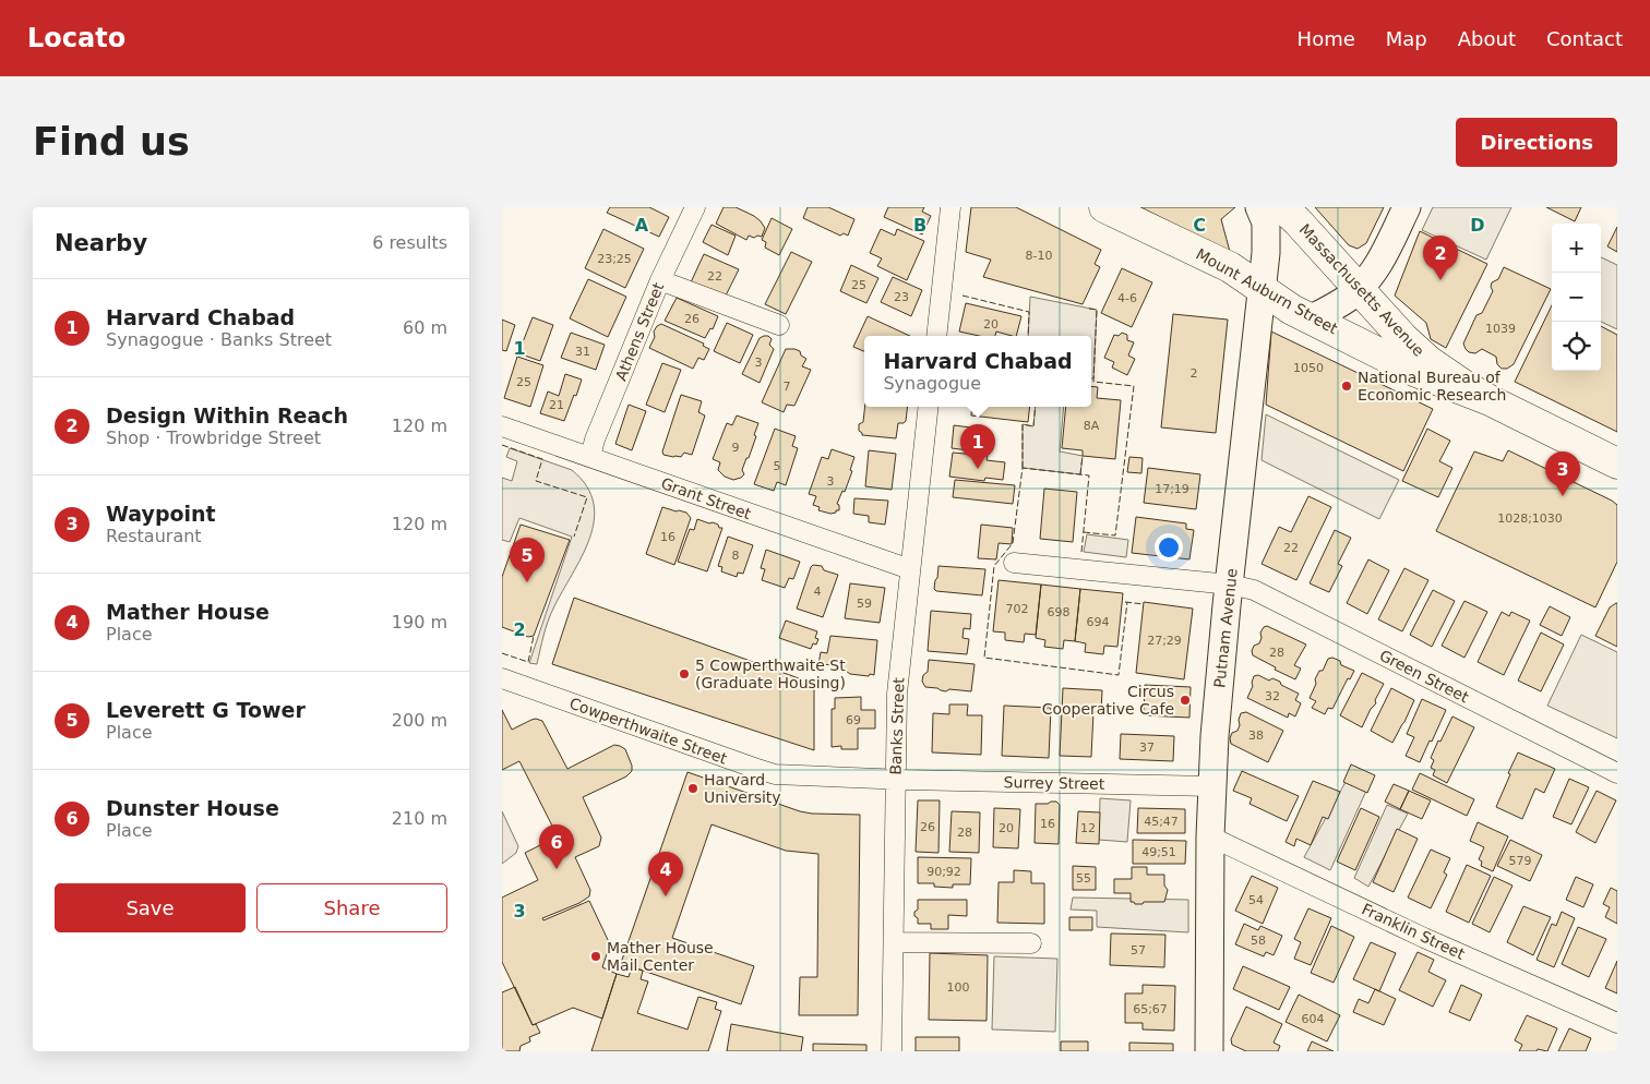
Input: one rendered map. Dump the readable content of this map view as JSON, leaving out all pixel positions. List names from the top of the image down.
{
  "streets": {
    "main road": ["Massachusetts Avenue", "Mount Auburn Street", "Putnam Avenue"],
    "street": [
      "Athens Street",
      "Grant Street",
      "Green Street",
      "Banks Street",
      "Cowperthwaite Street",
      "Surrey Street",
      "Franklin Street"
    ]
  },
  "crossings": [
    ["Massachusetts Avenue", "Mount Auburn Street"],
    ["Mount Auburn Street", "Putnam Avenue"],
    ["Athens Street", "Grant Street"],
    ["Grant Street", "Banks Street"],
    ["Putnam Avenue", "Green Street"],
    ["Putnam Avenue", "Surrey Street"],
    ["Putnam Avenue", "Franklin Street"],
    ["Banks Street", "Cowperthwaite Street"],
    ["Banks Street", "Surrey Street"],
    ["Cowperthwaite Street", "Surrey Street"]
  ],
  "places": [
    "National Bureau of Economic Research",
    "5 Cowperthwaite St (Graduate Housing)",
    "Circus Cooperative Cafe",
    "Harvard University",
    "Mather House Mail Center"
  ],
  "house_numbers": [
    "8-10",
    "23;25",
    "22",
    "25",
    "23",
    "4-6",
    "26",
    "20",
    "1039",
    "31",
    "3",
    "1050",
    "2",
    "25",
    "7",
    "21",
    "8A",
    "9",
    "5",
    "3",
    "17;19",
    "1028;1030",
    "16",
    "22",
    "8",
    "4",
    "59",
    "702",
    "698",
    "694",
    "27;29",
    "28",
    "32",
    "69",
    "38",
    "37",
    "45;47",
    "16",
    "26",
    "20",
    "12",
    "28",
    "49;51",
    "579",
    "90;92",
    "55",
    "54",
    "58",
    "57",
    "100",
    "65;67",
    "604"
  ],
  "page": {
    "header": "Locato",
    "nav": [
      "Home",
      "Map",
      "About",
      "Contact"
    ],
    "buttons": [
      "Directions",
      ["Save", "Share"]
    ],
    "title": "Find us",
    "heading": ["Nearby", "6 results"],
    "map_buttons": ["+", "−"],
    "pins": [
      "2",
      "1",
      "3",
      "5",
      "6",
      "4"
    ],
    "list": [
      {
        "mark": "1",
        "name": "Harvard Chabad",
        "note": "Synagogue · Banks Street",
        "value": "60 m"
      },
      {
        "mark": "2",
        "name": "Design Within Reach",
        "note": "Shop · Trowbridge Street",
        "value": "120 m"
      },
      {
        "mark": "3",
        "name": "Waypoint",
        "note": "Restaurant",
        "value": "120 m"
      },
      {
        "mark": "4",
        "name": "Mather House",
        "note": "Place",
        "value": "190 m"
      },
      {
        "mark": "5",
        "name": "Leverett G Tower",
        "note": "Place",
        "value": "200 m"
      },
      {
        "mark": "6",
        "name": "Dunster House",
        "note": "Place",
        "value": "210 m"
      }
    ],
    "popup": ["Harvard Chabad", "Synagogue"]
  },
  "grid": {
    "columns": [
      "A",
      "B",
      "C",
      "D"
    ],
    "rows": ["1", "2", "3"]
  }
}
